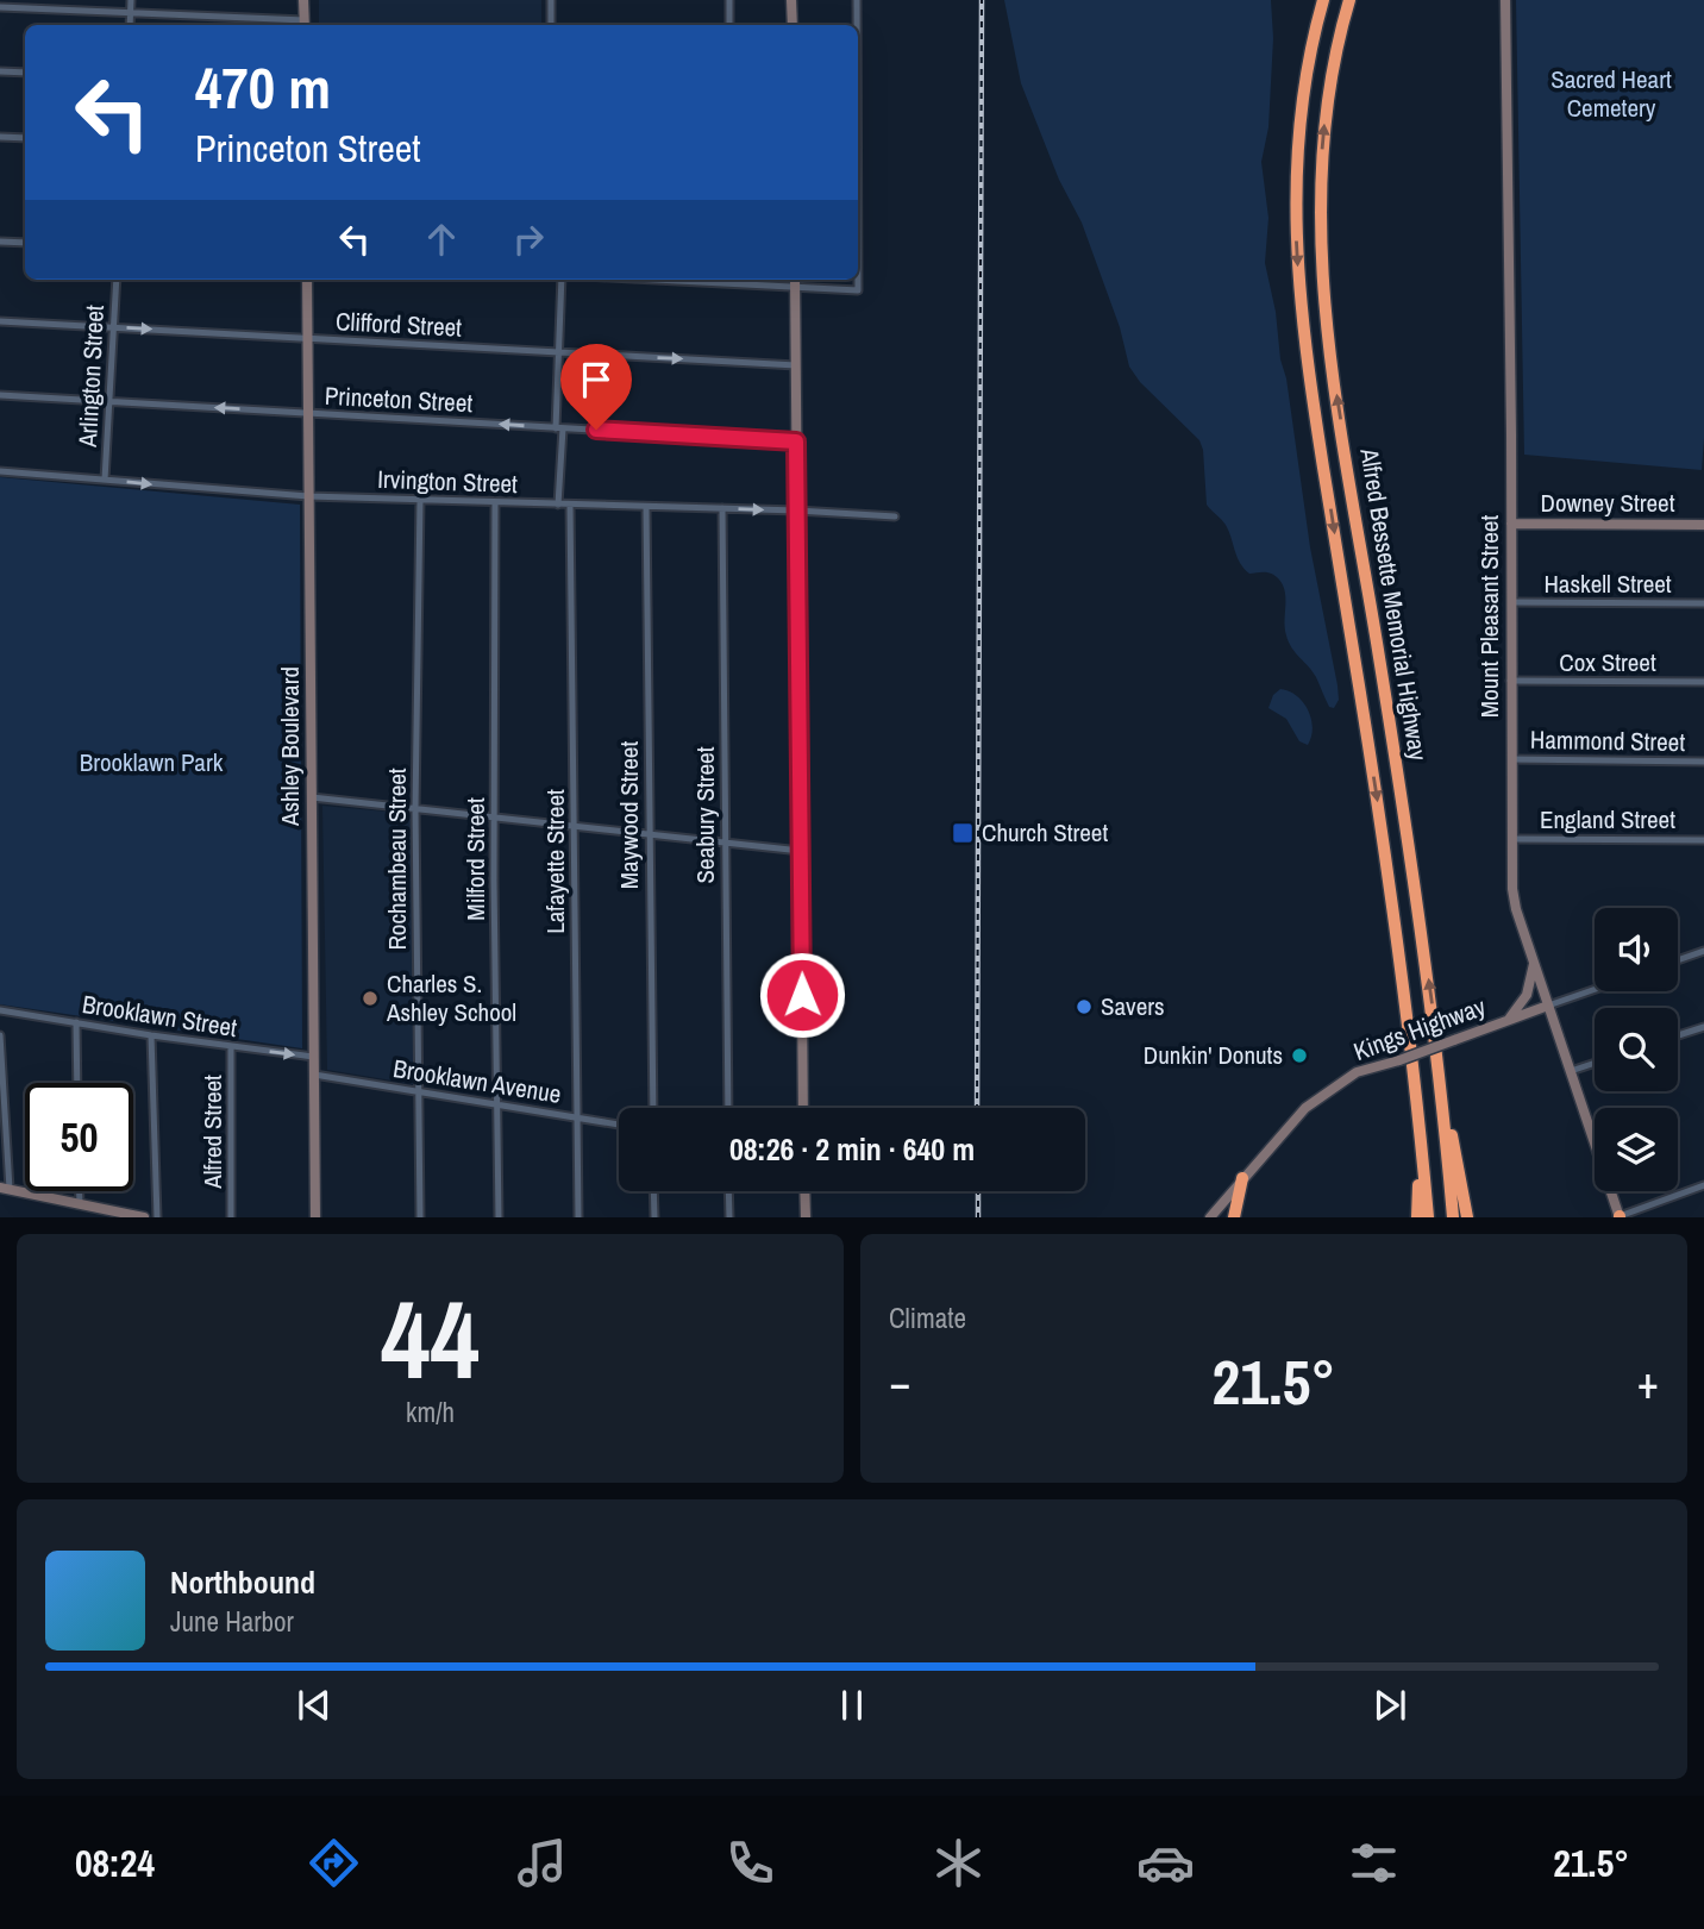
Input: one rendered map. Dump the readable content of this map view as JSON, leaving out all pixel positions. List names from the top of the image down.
{
  "streets": {
    "highway": ["Alfred Bessette Memorial Highway"],
    "main road": [
      "Downey Street",
      "Mount Pleasant Street",
      "Ashley Boulevard",
      "Kings Highway"
    ],
    "street": [
      "Clifford Street",
      "Arlington Street",
      "Princeton Street",
      "Irvington Street",
      "Haskell Street",
      "Cox Street",
      "Hammond Street",
      "Maywood Street",
      "Seabury Street",
      "England Street",
      "Rochambeau Street",
      "Milford Street",
      "Lafayette Street",
      "Brooklawn Street",
      "Brooklawn Avenue",
      "Alfred Street"
    ]
  },
  "crossings": [
    ["Clifford Street", "Arlington Street"],
    ["Clifford Street", "Ashley Boulevard"],
    ["Arlington Street", "Princeton Street"],
    ["Arlington Street", "Irvington Street"],
    ["Princeton Street", "Ashley Boulevard"],
    ["Irvington Street", "Ashley Boulevard"],
    ["Irvington Street", "Maywood Street"],
    ["Irvington Street", "Seabury Street"],
    ["Irvington Street", "Rochambeau Street"],
    ["Irvington Street", "Milford Street"],
    ["Irvington Street", "Lafayette Street"],
    ["Downey Street", "Mount Pleasant Street"],
    ["Haskell Street", "Mount Pleasant Street"],
    ["Mount Pleasant Street", "Cox Street"],
    ["Mount Pleasant Street", "Hammond Street"],
    ["Mount Pleasant Street", "England Street"],
    ["Mount Pleasant Street", "Kings Highway"],
    ["Ashley Boulevard", "Brooklawn Street"],
    ["Ashley Boulevard", "Brooklawn Avenue"],
    ["Rochambeau Street", "Brooklawn Avenue"],
    ["Milford Street", "Brooklawn Avenue"],
    ["Lafayette Street", "Brooklawn Avenue"],
    ["Brooklawn Street", "Alfred Street"]
  ],
  "one_way": ["Clifford Street", "Princeton Street"],
  "parks": ["Sacred Heart Cemetery", "Brooklawn Park"],
  "places": {
    "transit": ["Church Street"],
    "other": ["Charles S. Ashley School", "Savers", "Dunkin' Donuts"]
  },
  "page": {
    "turn": ["470 m", "Princeton Street"],
    "limit": "50",
    "trip": "08:26 · 2 min · 640 m",
    "tile": [
      ["44", "km/h"],
      "Climate"
    ],
    "heat": ["−", "21.5°", "+"],
    "song": ["Northbound", "June Harbor"],
    "tabs": ["08:24", "21.5°"]
  }
}
